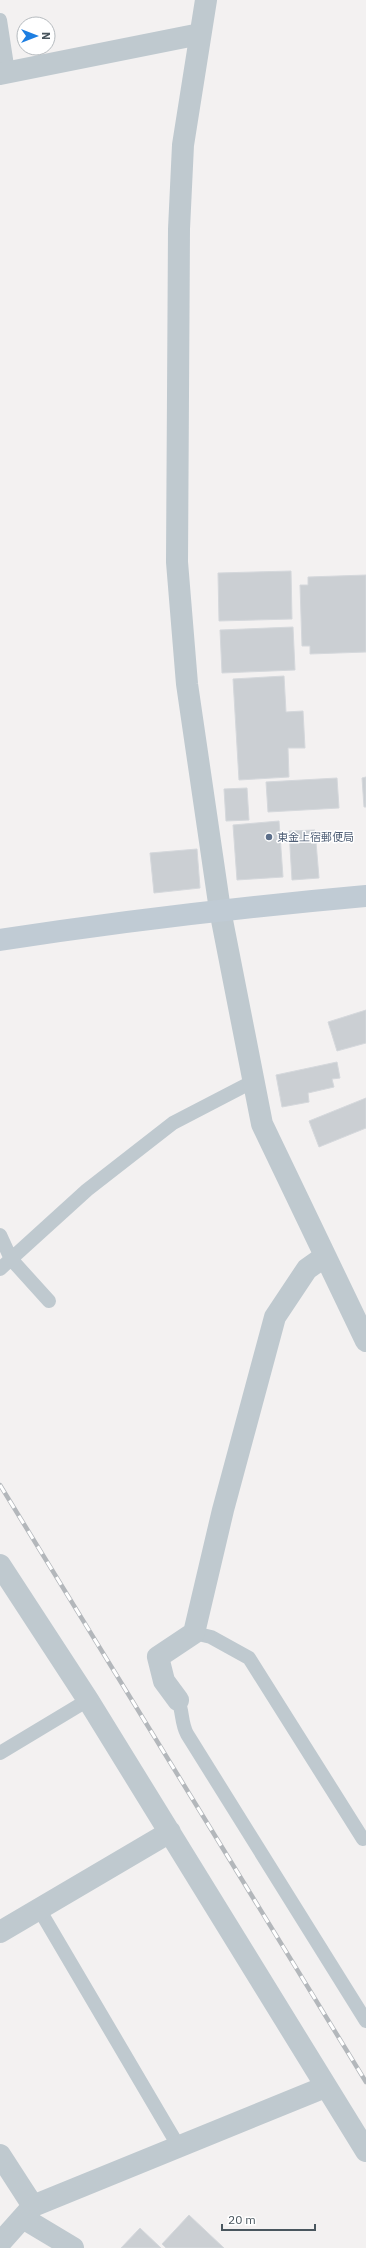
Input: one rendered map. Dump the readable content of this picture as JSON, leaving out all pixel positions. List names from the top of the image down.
{
  "places": ["東金上宿郵便局"],
  "scale_bar": "20 m",
  "north": "right"
}
